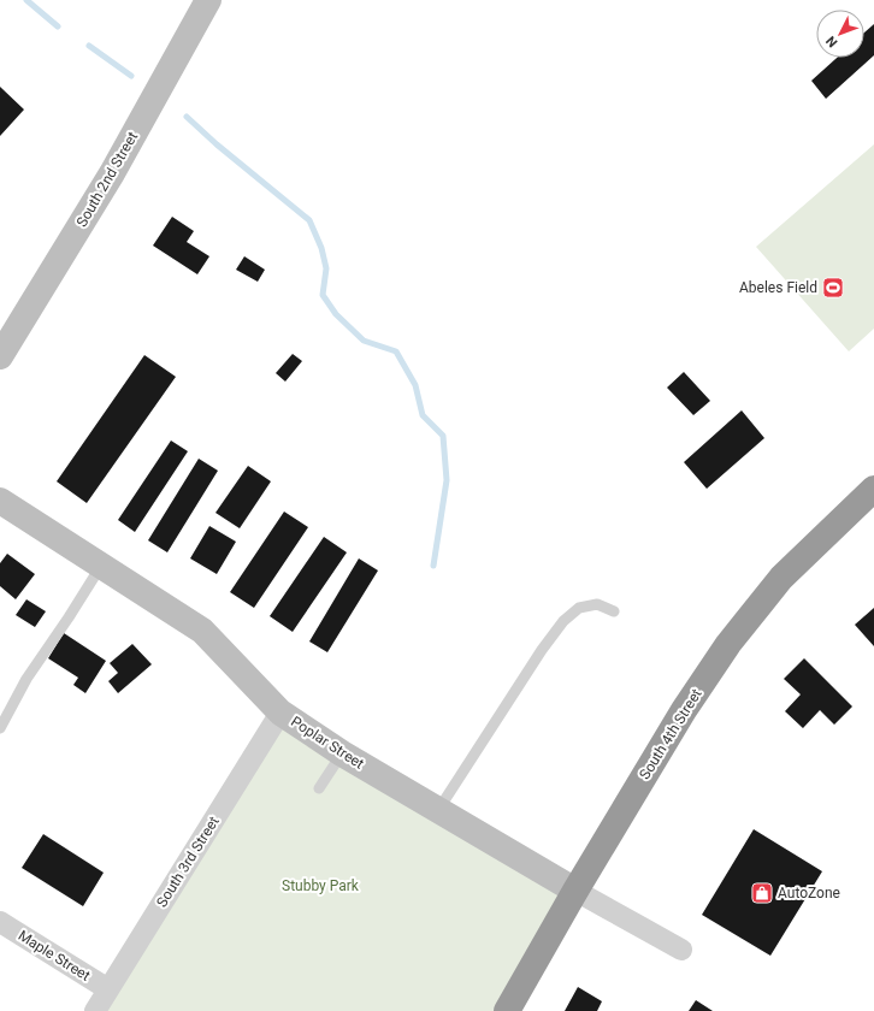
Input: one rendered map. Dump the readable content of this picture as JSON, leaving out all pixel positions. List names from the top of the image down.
{
  "streets": {
    "highway": ["South 4th Street"],
    "street": [
      "South 2nd Street",
      "Poplar Street",
      "South 3rd Street",
      "Maple Street"
    ]
  },
  "crossings": [
    ["South 4th Street", "Poplar Street"],
    ["Poplar Street", "South 3rd Street"],
    ["South 3rd Street", "Maple Street"]
  ],
  "parks": ["Stubby Park"],
  "places": {
    "sports": ["Abeles Field"],
    "shop": ["AutoZone"]
  },
  "north": "bottom left"
}
